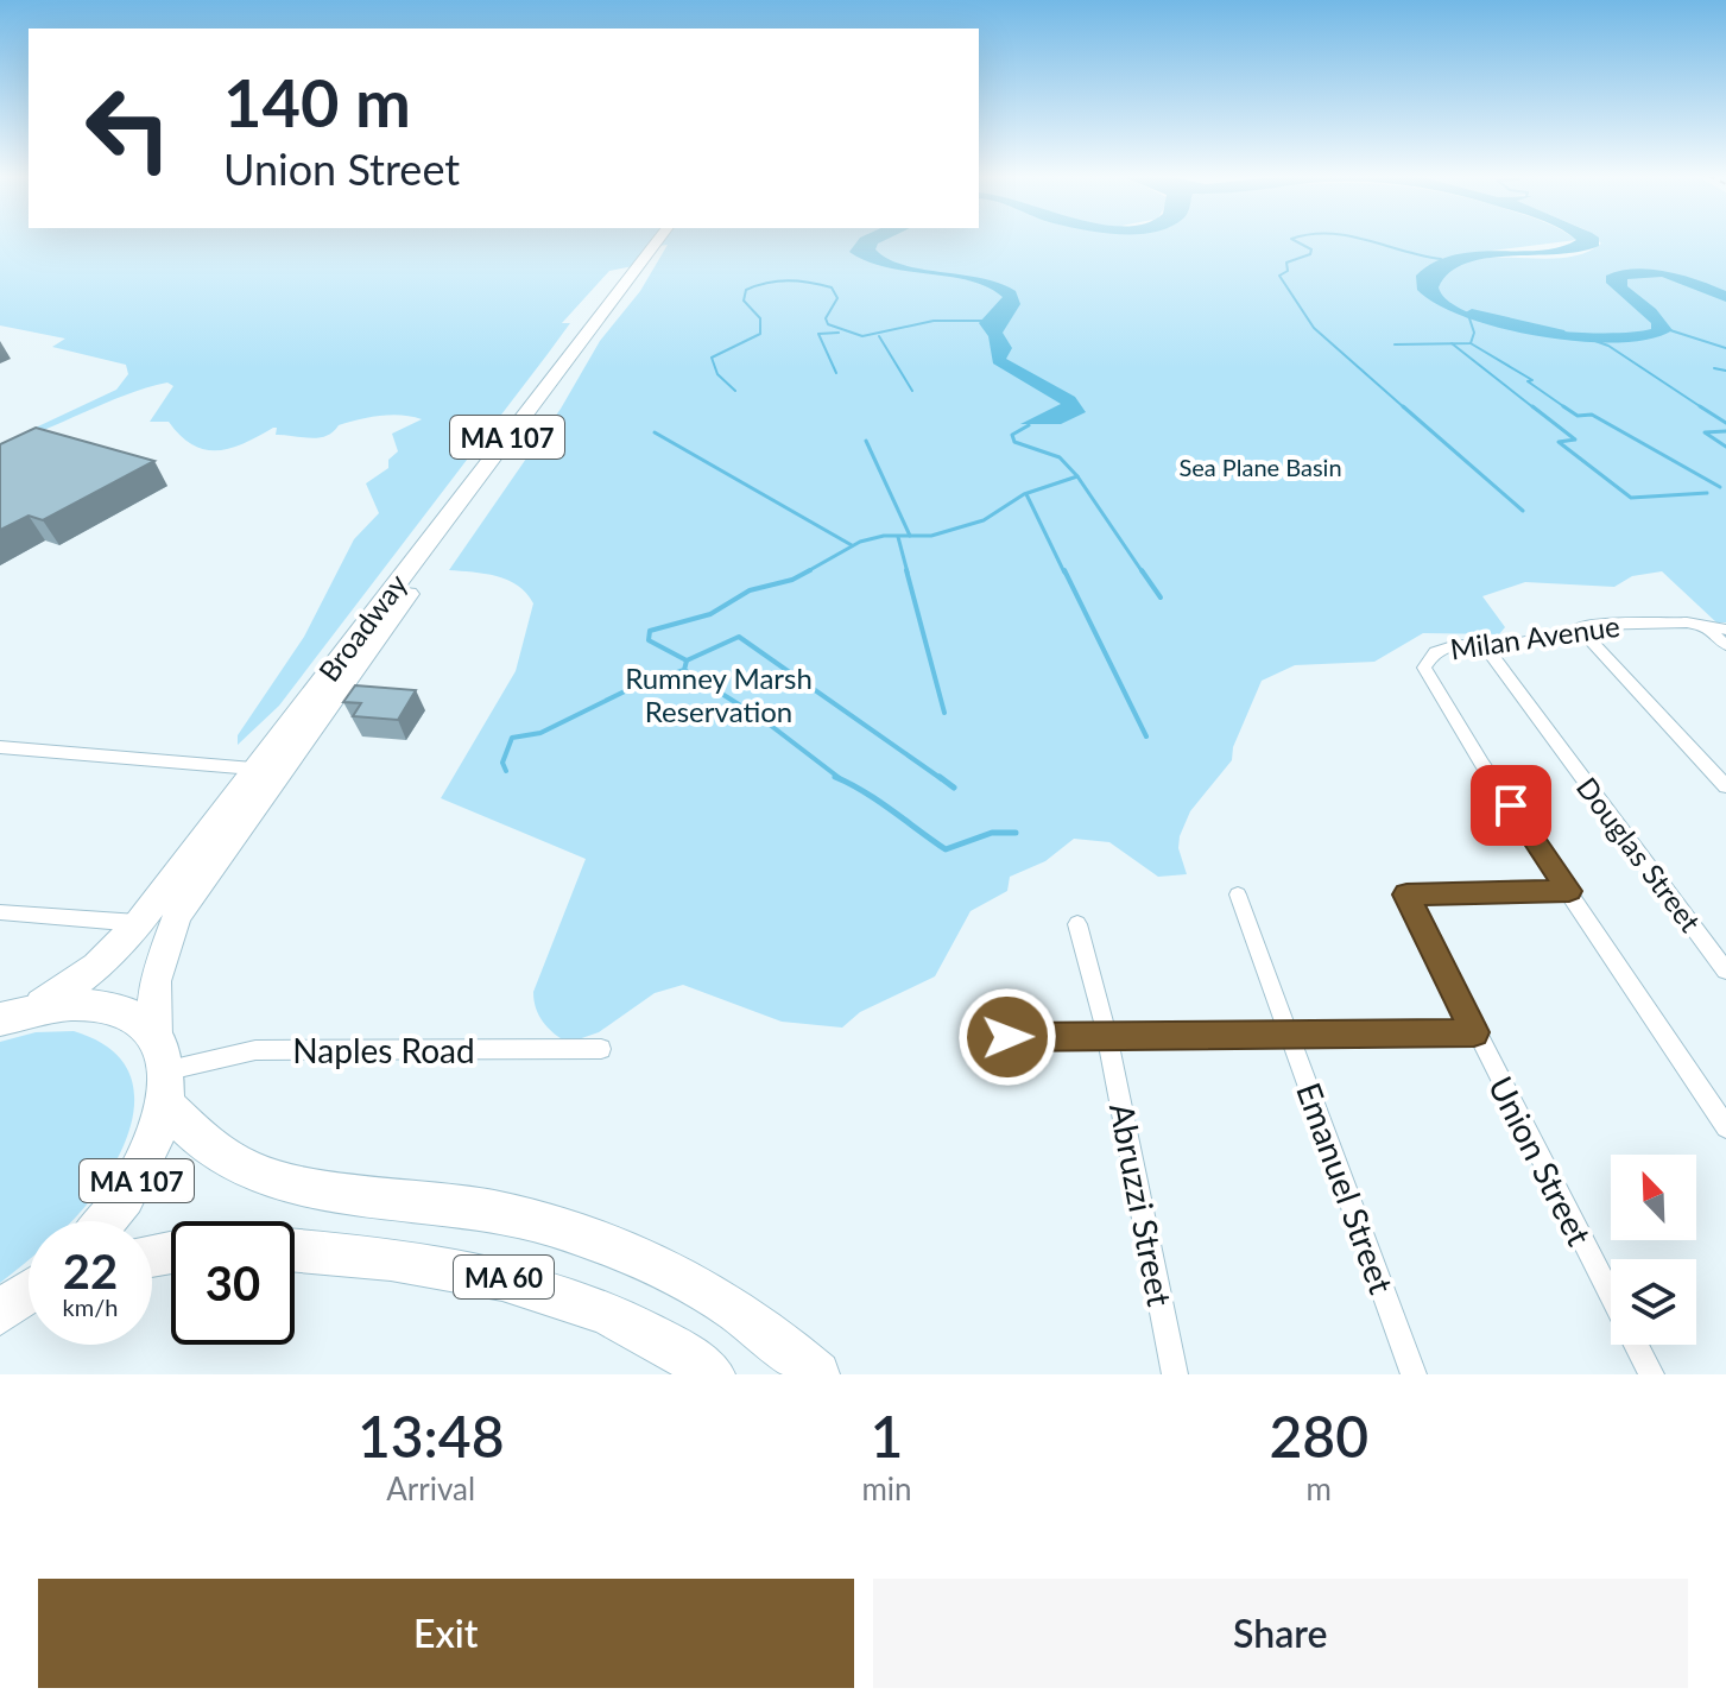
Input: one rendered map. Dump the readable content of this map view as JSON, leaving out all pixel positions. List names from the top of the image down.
{
  "streets": {
    "highway": ["MA 107", "MA 60"],
    "main road": ["Broadway"],
    "street": [
      "Milan Avenue",
      "Douglas Street",
      "Naples Road",
      "Union Street",
      "Emanuel Street",
      "Abruzzi Street"
    ]
  },
  "crossings": [
    ["MA 107", "Broadway"],
    ["MA 107", "Naples Road"],
    ["MA 107", "MA 60"],
    ["Broadway", "Naples Road"],
    ["Broadway", "MA 60"],
    ["Milan Avenue", "Douglas Street"],
    ["Milan Avenue", "Union Street"],
    ["Naples Road", "MA 60"]
  ],
  "parks": ["Sea Plane Basin", "Rumney Marsh Reservation"],
  "north": "top left",
  "page": {
    "turn": ["140 m", "Union Street"],
    "speed": "22 km/h",
    "limit": "30",
    "eta": [
      "13:48",
      "Arrival",
      "1",
      "min",
      "280",
      "m"
    ],
    "buttons": ["Exit", "Share"]
  }
}
